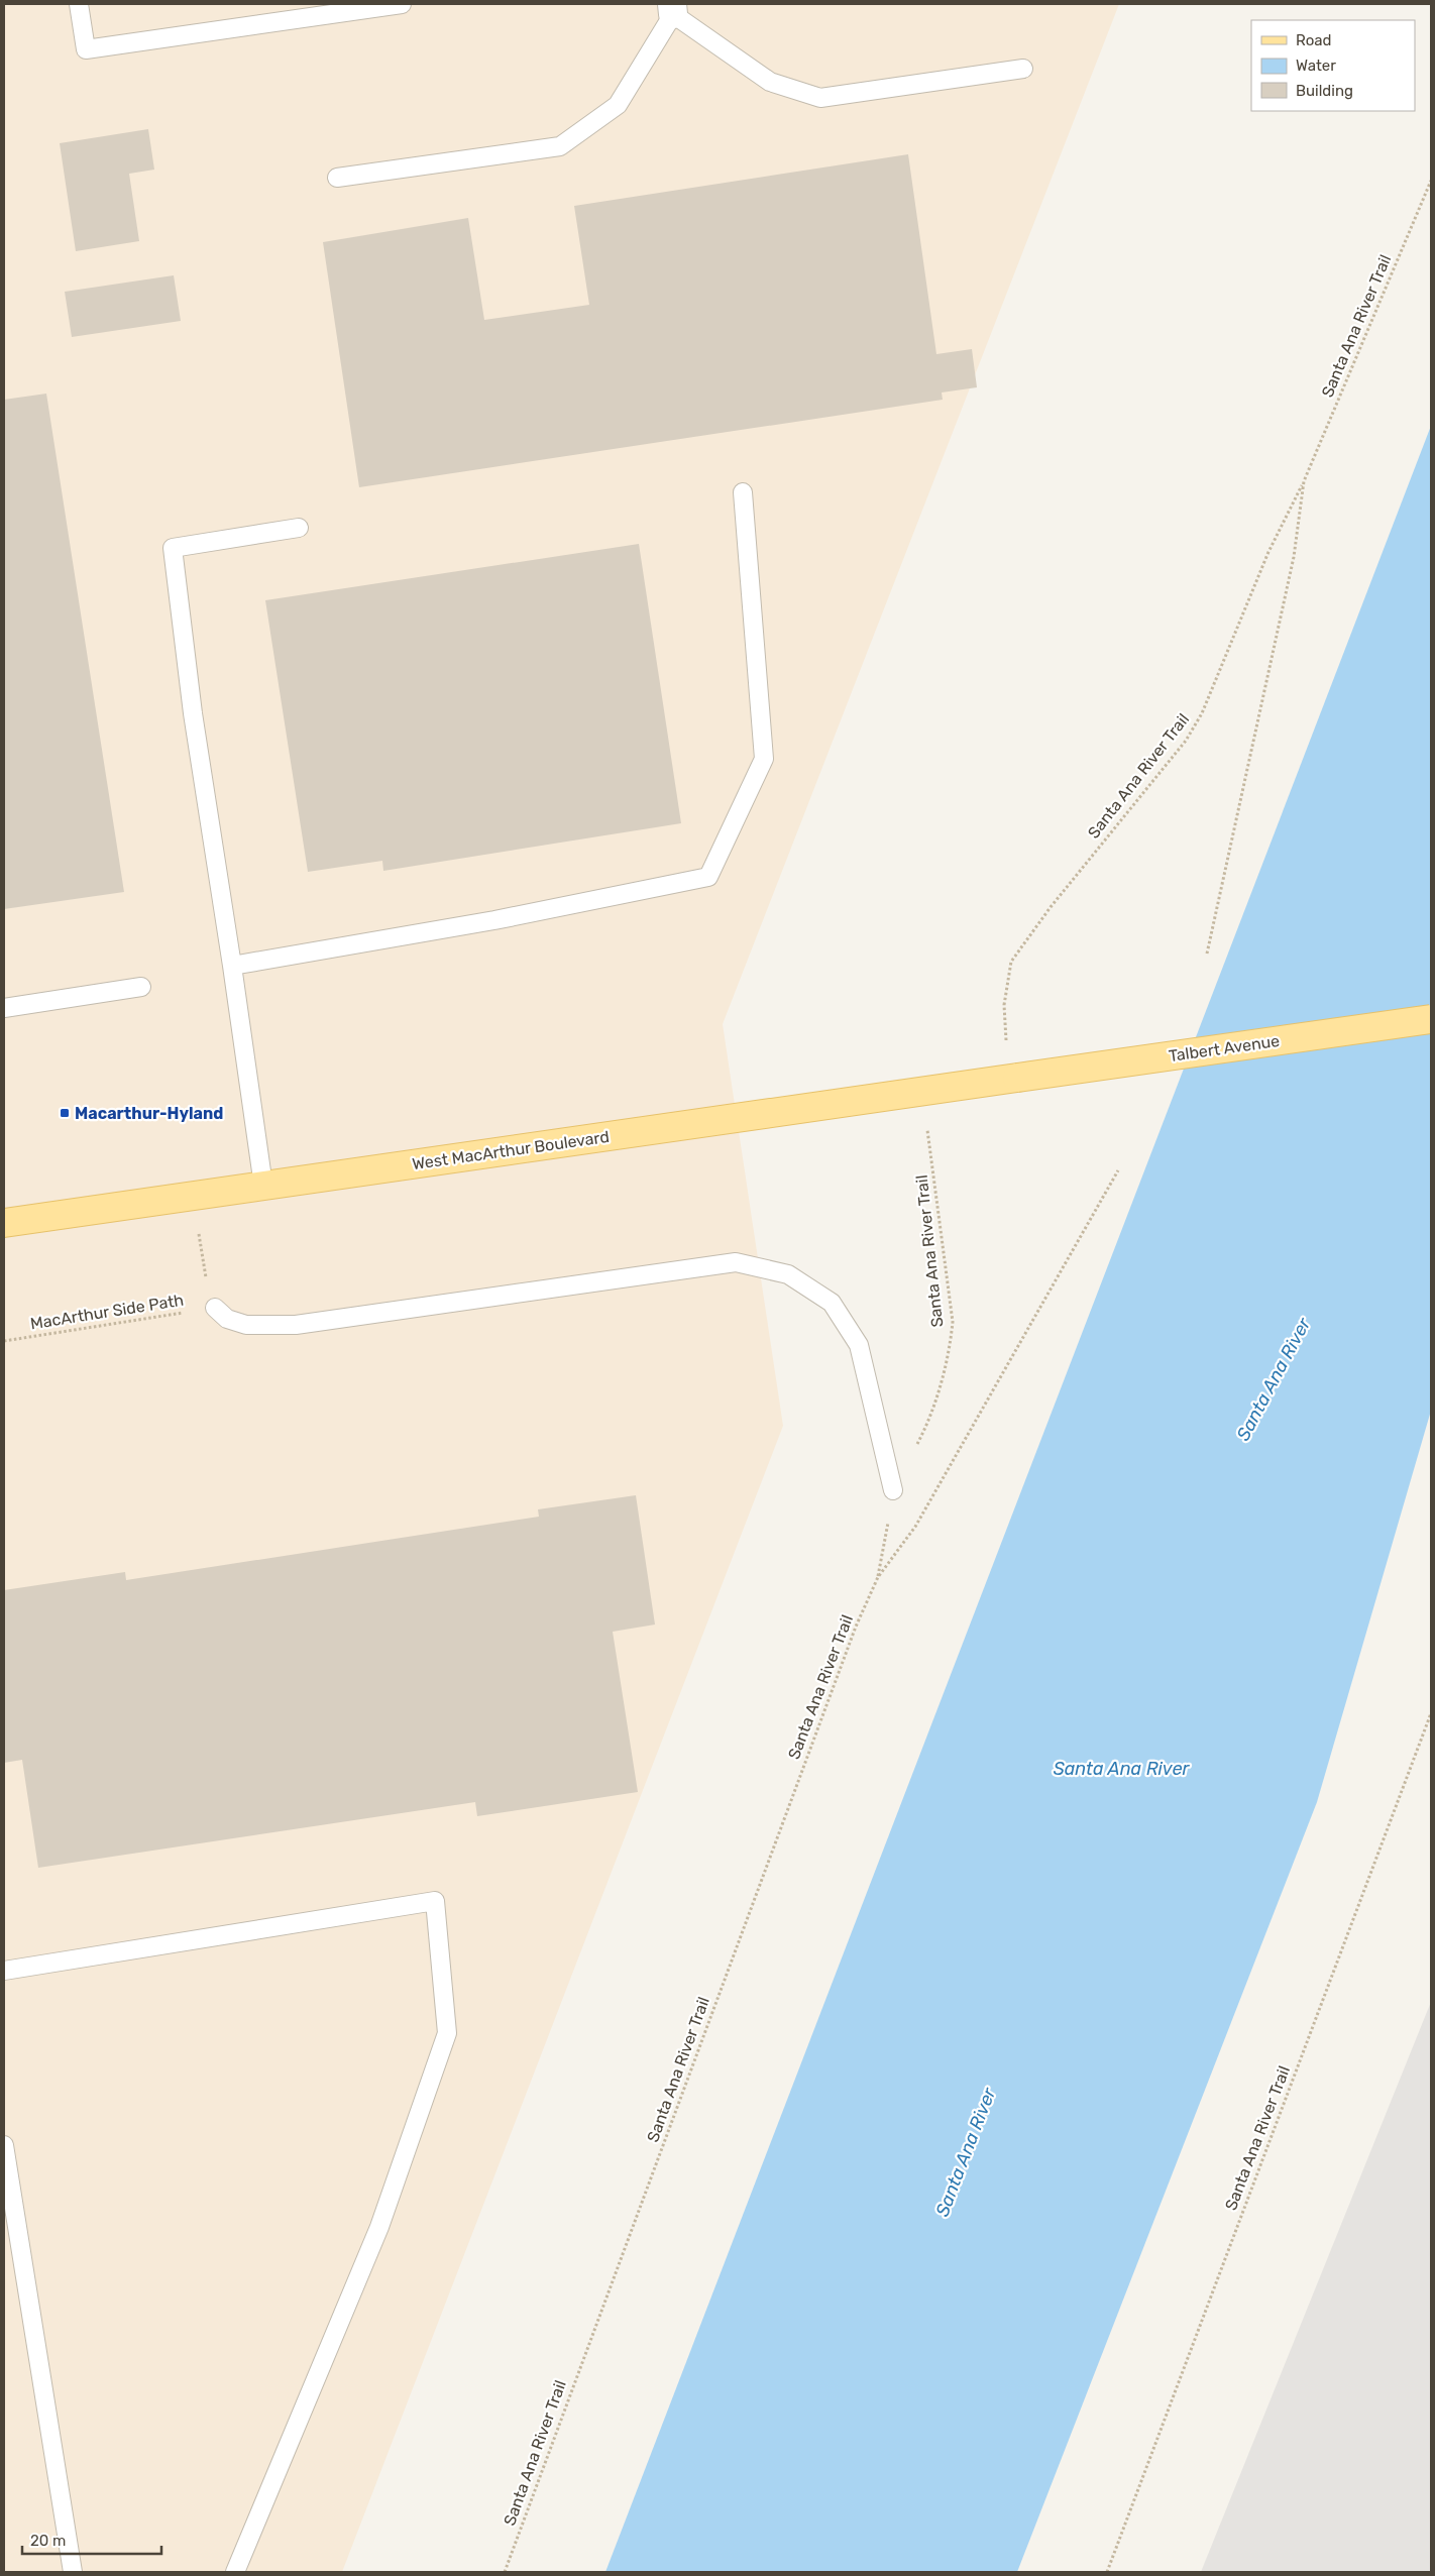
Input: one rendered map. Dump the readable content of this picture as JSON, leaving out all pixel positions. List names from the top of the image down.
{
  "streets": {
    "main road": ["Talbert Avenue", "West MacArthur Boulevard"],
    "path": ["Santa Ana River Trail", "MacArthur Side Path"]
  },
  "crossings": [
    ["Santa Ana River Trail", "Talbert Avenue"],
    ["Santa Ana River Trail", "West MacArthur Boulevard"],
    ["Talbert Avenue", "West MacArthur Boulevard"]
  ],
  "water": ["Santa Ana River"],
  "places": {
    "transit": ["Macarthur-Hyland"]
  },
  "legend": ["Road", "Water", "Building"],
  "scale_bar": "20 m"
}
